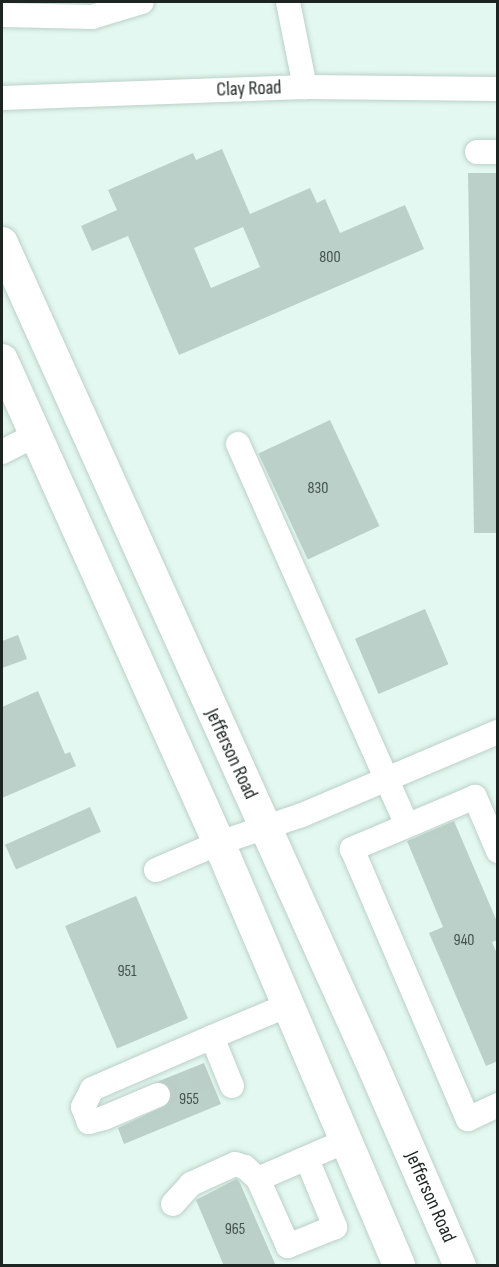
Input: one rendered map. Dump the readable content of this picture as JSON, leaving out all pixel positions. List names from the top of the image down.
{
  "streets": {
    "main road": ["Jefferson Road"],
    "street": ["Clay Road"]
  },
  "house_numbers": [
    "800",
    "830",
    "940",
    "951",
    "955",
    "965"
  ]
}
